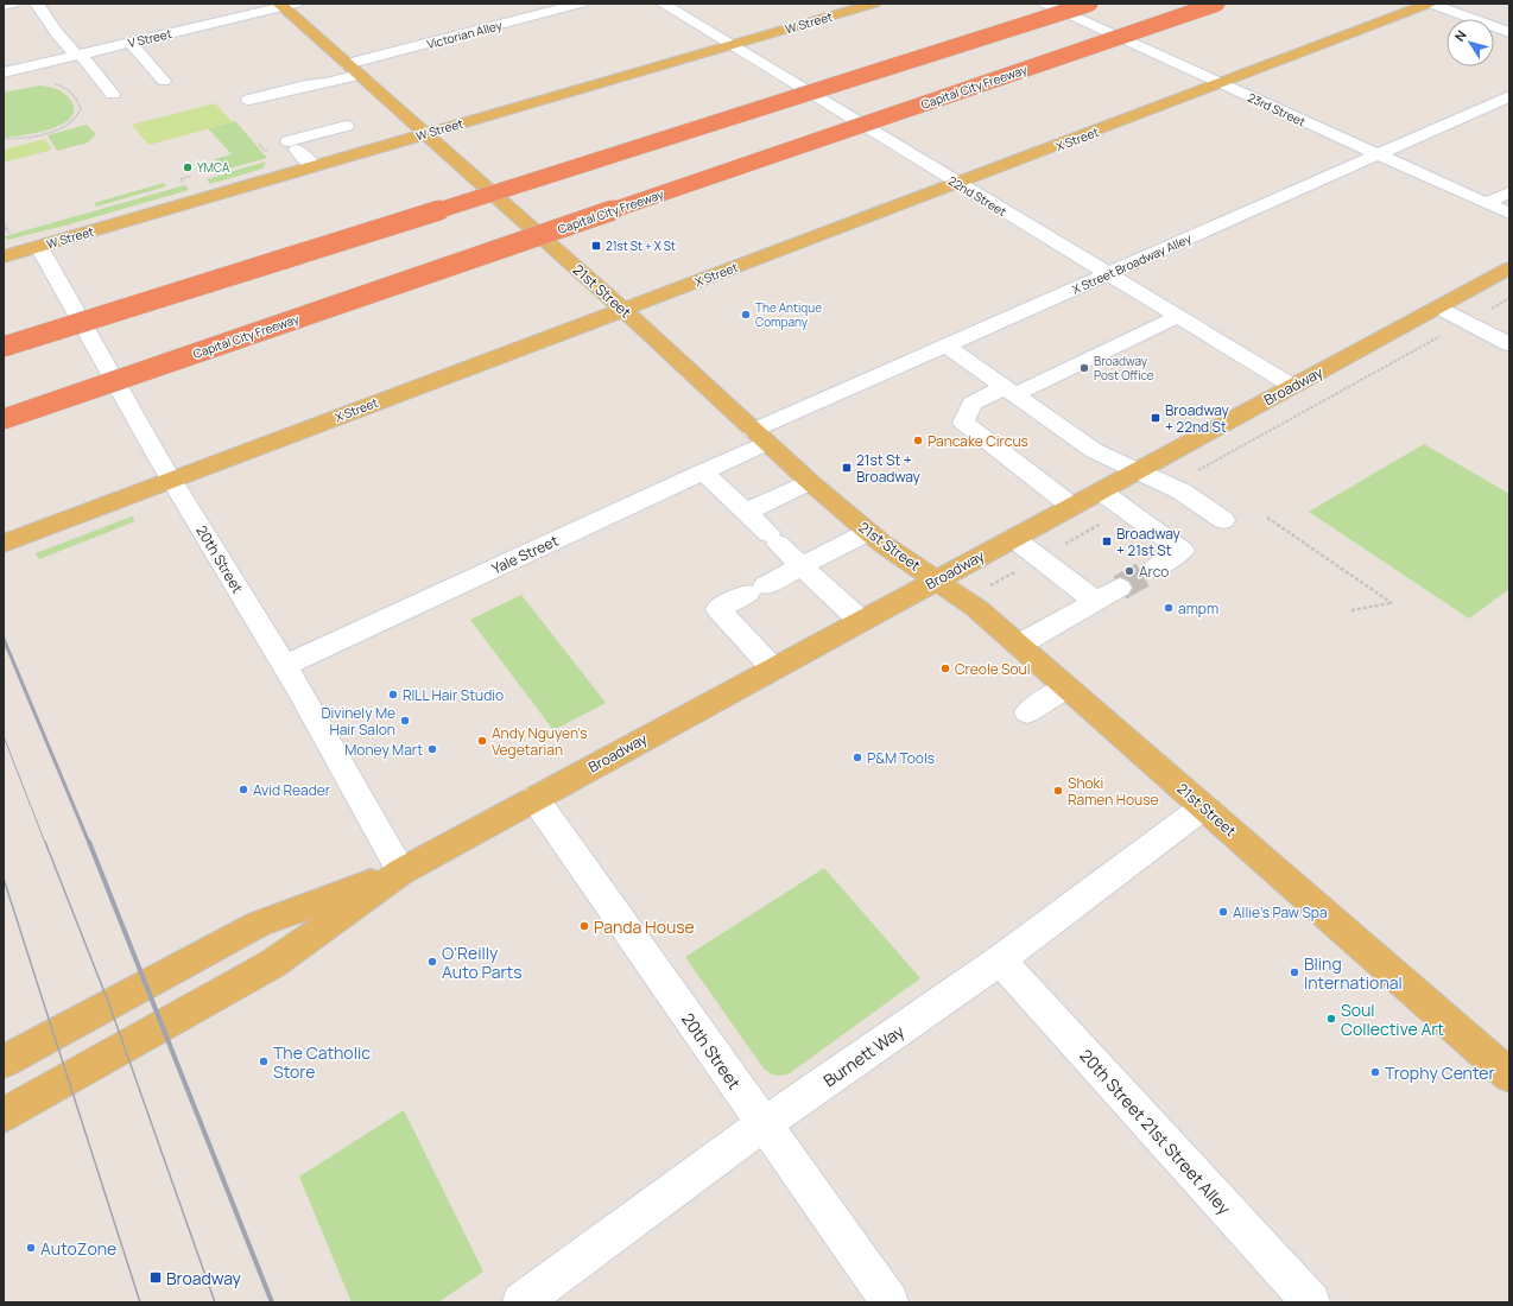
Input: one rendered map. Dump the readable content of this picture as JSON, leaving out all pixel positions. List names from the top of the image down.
{
  "streets": {
    "highway": ["Capital City Freeway"],
    "main road": [
      "W Street",
      "X Street",
      "21st Street",
      "Broadway"
    ],
    "street": [
      "Victorian Alley",
      "V Street",
      "23rd Street",
      "22nd Street",
      "X Street Broadway Alley",
      "Yale Street",
      "20th Street",
      "Burnett Way",
      "20th Street 21st Street Alley"
    ]
  },
  "crossings": [
    ["W Street", "22nd Street"],
    ["W Street", "21st Street"],
    ["W Street", "20th Street"],
    ["Victorian Alley", "21st Street"],
    ["V Street", "21st Street"],
    ["23rd Street", "X Street"],
    ["23rd Street", "X Street Broadway Alley"],
    ["X Street", "22nd Street"],
    ["X Street", "21st Street"],
    ["X Street", "20th Street"],
    ["22nd Street", "X Street Broadway Alley"],
    ["22nd Street", "Broadway"],
    ["X Street Broadway Alley", "21st Street"],
    ["X Street Broadway Alley", "Yale Street"],
    ["21st Street", "Broadway"],
    ["21st Street", "Yale Street"],
    ["21st Street", "Burnett Way"],
    ["Broadway", "20th Street"],
    ["Yale Street", "20th Street"],
    ["20th Street", "Burnett Way"],
    ["Burnett Way", "20th Street 21st Street Alley"]
  ],
  "places": {
    "other": [
      "YMCA",
      "The Antique Company",
      "Broadway Post Office",
      "Pancake Circus",
      "Arco",
      "ampm",
      "Creole Soul",
      "RILL Hair Studio",
      "Divinely Me Hair Salon",
      "Andy Nguyen's Vegetarian",
      "Money Mart",
      "P&M Tools",
      "Avid Reader",
      "Shoki Ramen House",
      "Allie's Paw Spa",
      "Panda House",
      "O'Reilly Auto Parts",
      "Bling International",
      "Soul Collective Art",
      "The Catholic Store",
      "Trophy Center",
      "AutoZone"
    ],
    "transit": [
      "21st St + X St",
      "Broadway + 22nd St",
      "21st St + Broadway",
      "Broadway + 21st St",
      "Broadway"
    ]
  },
  "north": "top left"
}
